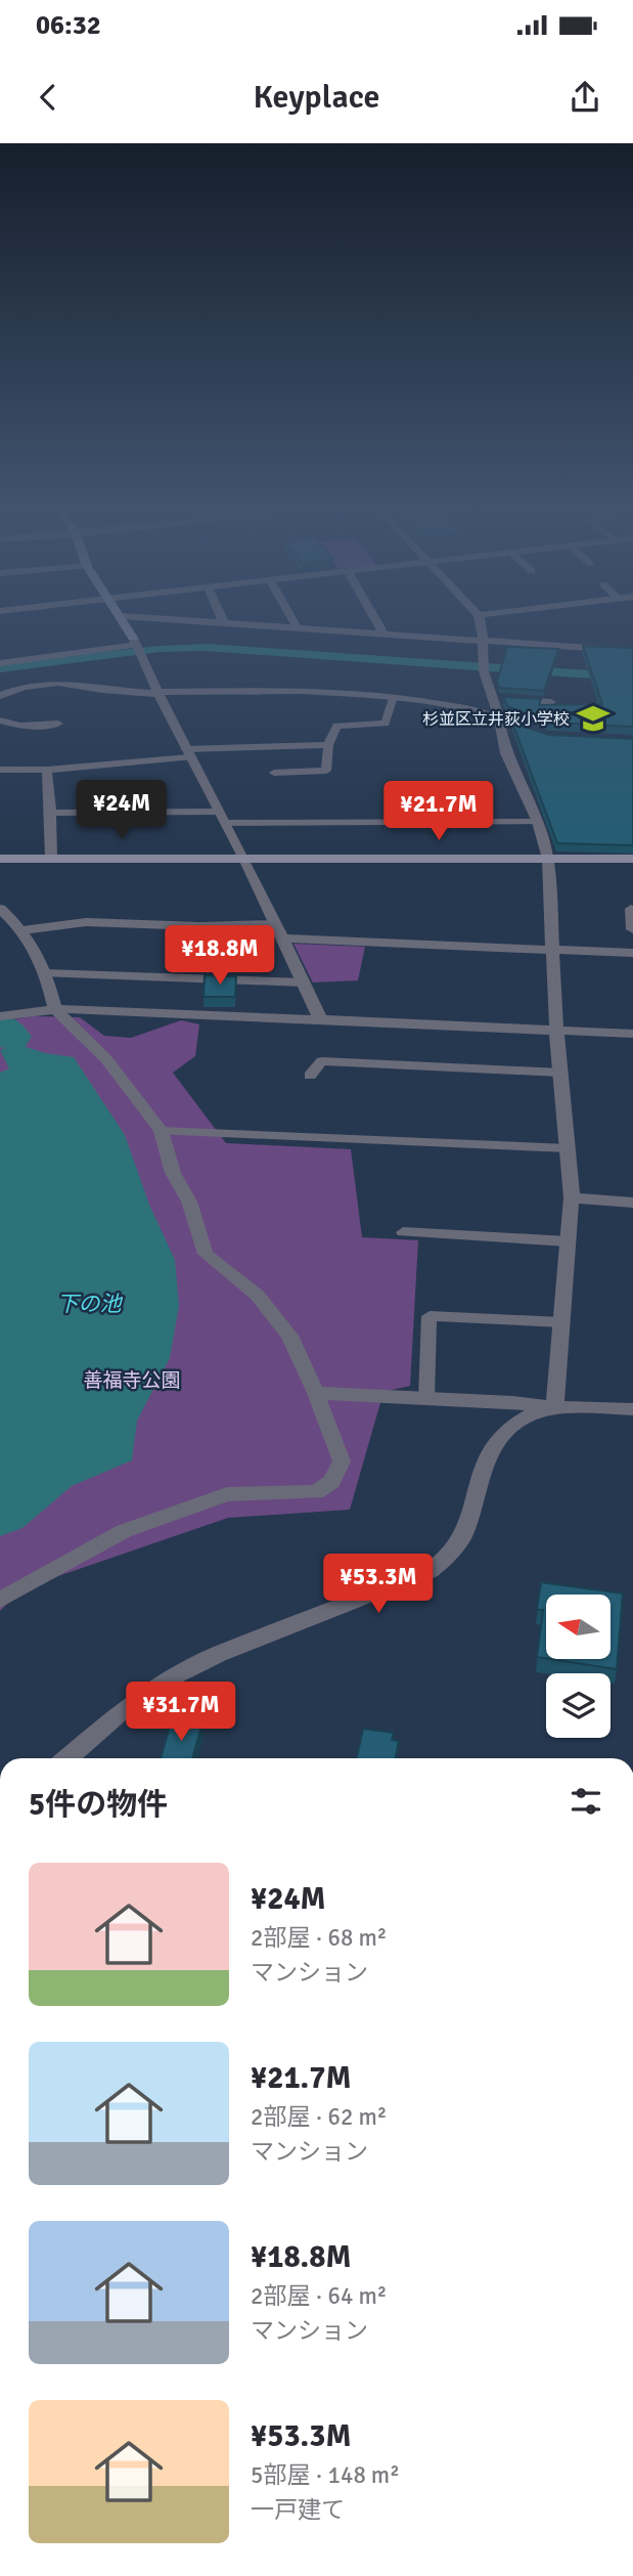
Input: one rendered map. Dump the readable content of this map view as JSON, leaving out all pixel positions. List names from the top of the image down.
{
  "water": ["下の池"],
  "parks": ["善福寺公園"],
  "places": {
    "school or university": ["杉並区立井荻小学校"]
  },
  "north": "left",
  "page": {
    "status": "06:32",
    "header": "Keyplace",
    "price": [
      "¥24M",
      "¥21.7M",
      "¥18.8M",
      "¥53.3M",
      "¥31.7M"
    ],
    "heading": "5件の物件",
    "list": [
      {
        "name": "¥24M",
        "note": "2部屋 · 68 m² · マンション"
      },
      {
        "name": "¥21.7M",
        "note": "2部屋 · 62 m² · マンション"
      },
      {
        "name": "¥18.8M",
        "note": "2部屋 · 64 m² · マンション"
      },
      {
        "name": "¥53.3M",
        "note": "5部屋 · 148 m² · 一戸建て"
      }
    ]
  }
}
